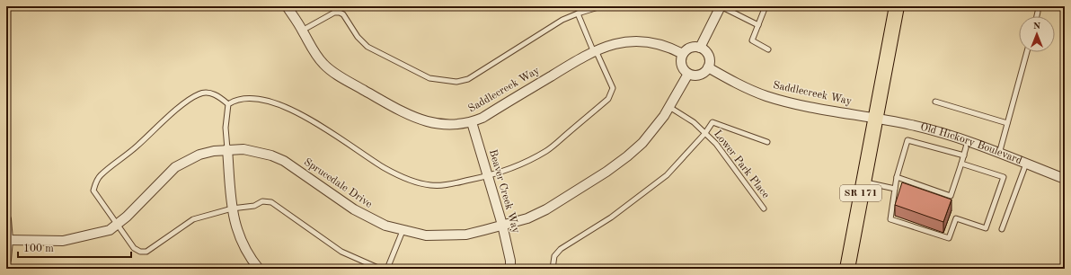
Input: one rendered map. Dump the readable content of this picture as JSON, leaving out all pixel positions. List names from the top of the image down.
{
  "streets": {
    "main road": ["SR 171"],
    "street": [
      "Saddlecreek Way",
      "Old Hickory Boulevard",
      "Sprucedale Drive",
      "Beaver Creek Way"
    ],
    "lane": ["Lower Park Place"]
  },
  "crossings": [
    ["Saddlecreek Way", "Old Hickory Boulevard"],
    ["Saddlecreek Way", "Sprucedale Drive"],
    ["Saddlecreek Way", "Beaver Creek Way"],
    ["Saddlecreek Way", "SR 171"],
    ["Old Hickory Boulevard", "SR 171"],
    ["Lower Park Place", "Sprucedale Drive"],
    ["Sprucedale Drive", "Beaver Creek Way"]
  ],
  "scale_bar": "100 m",
  "north": "top"
}
